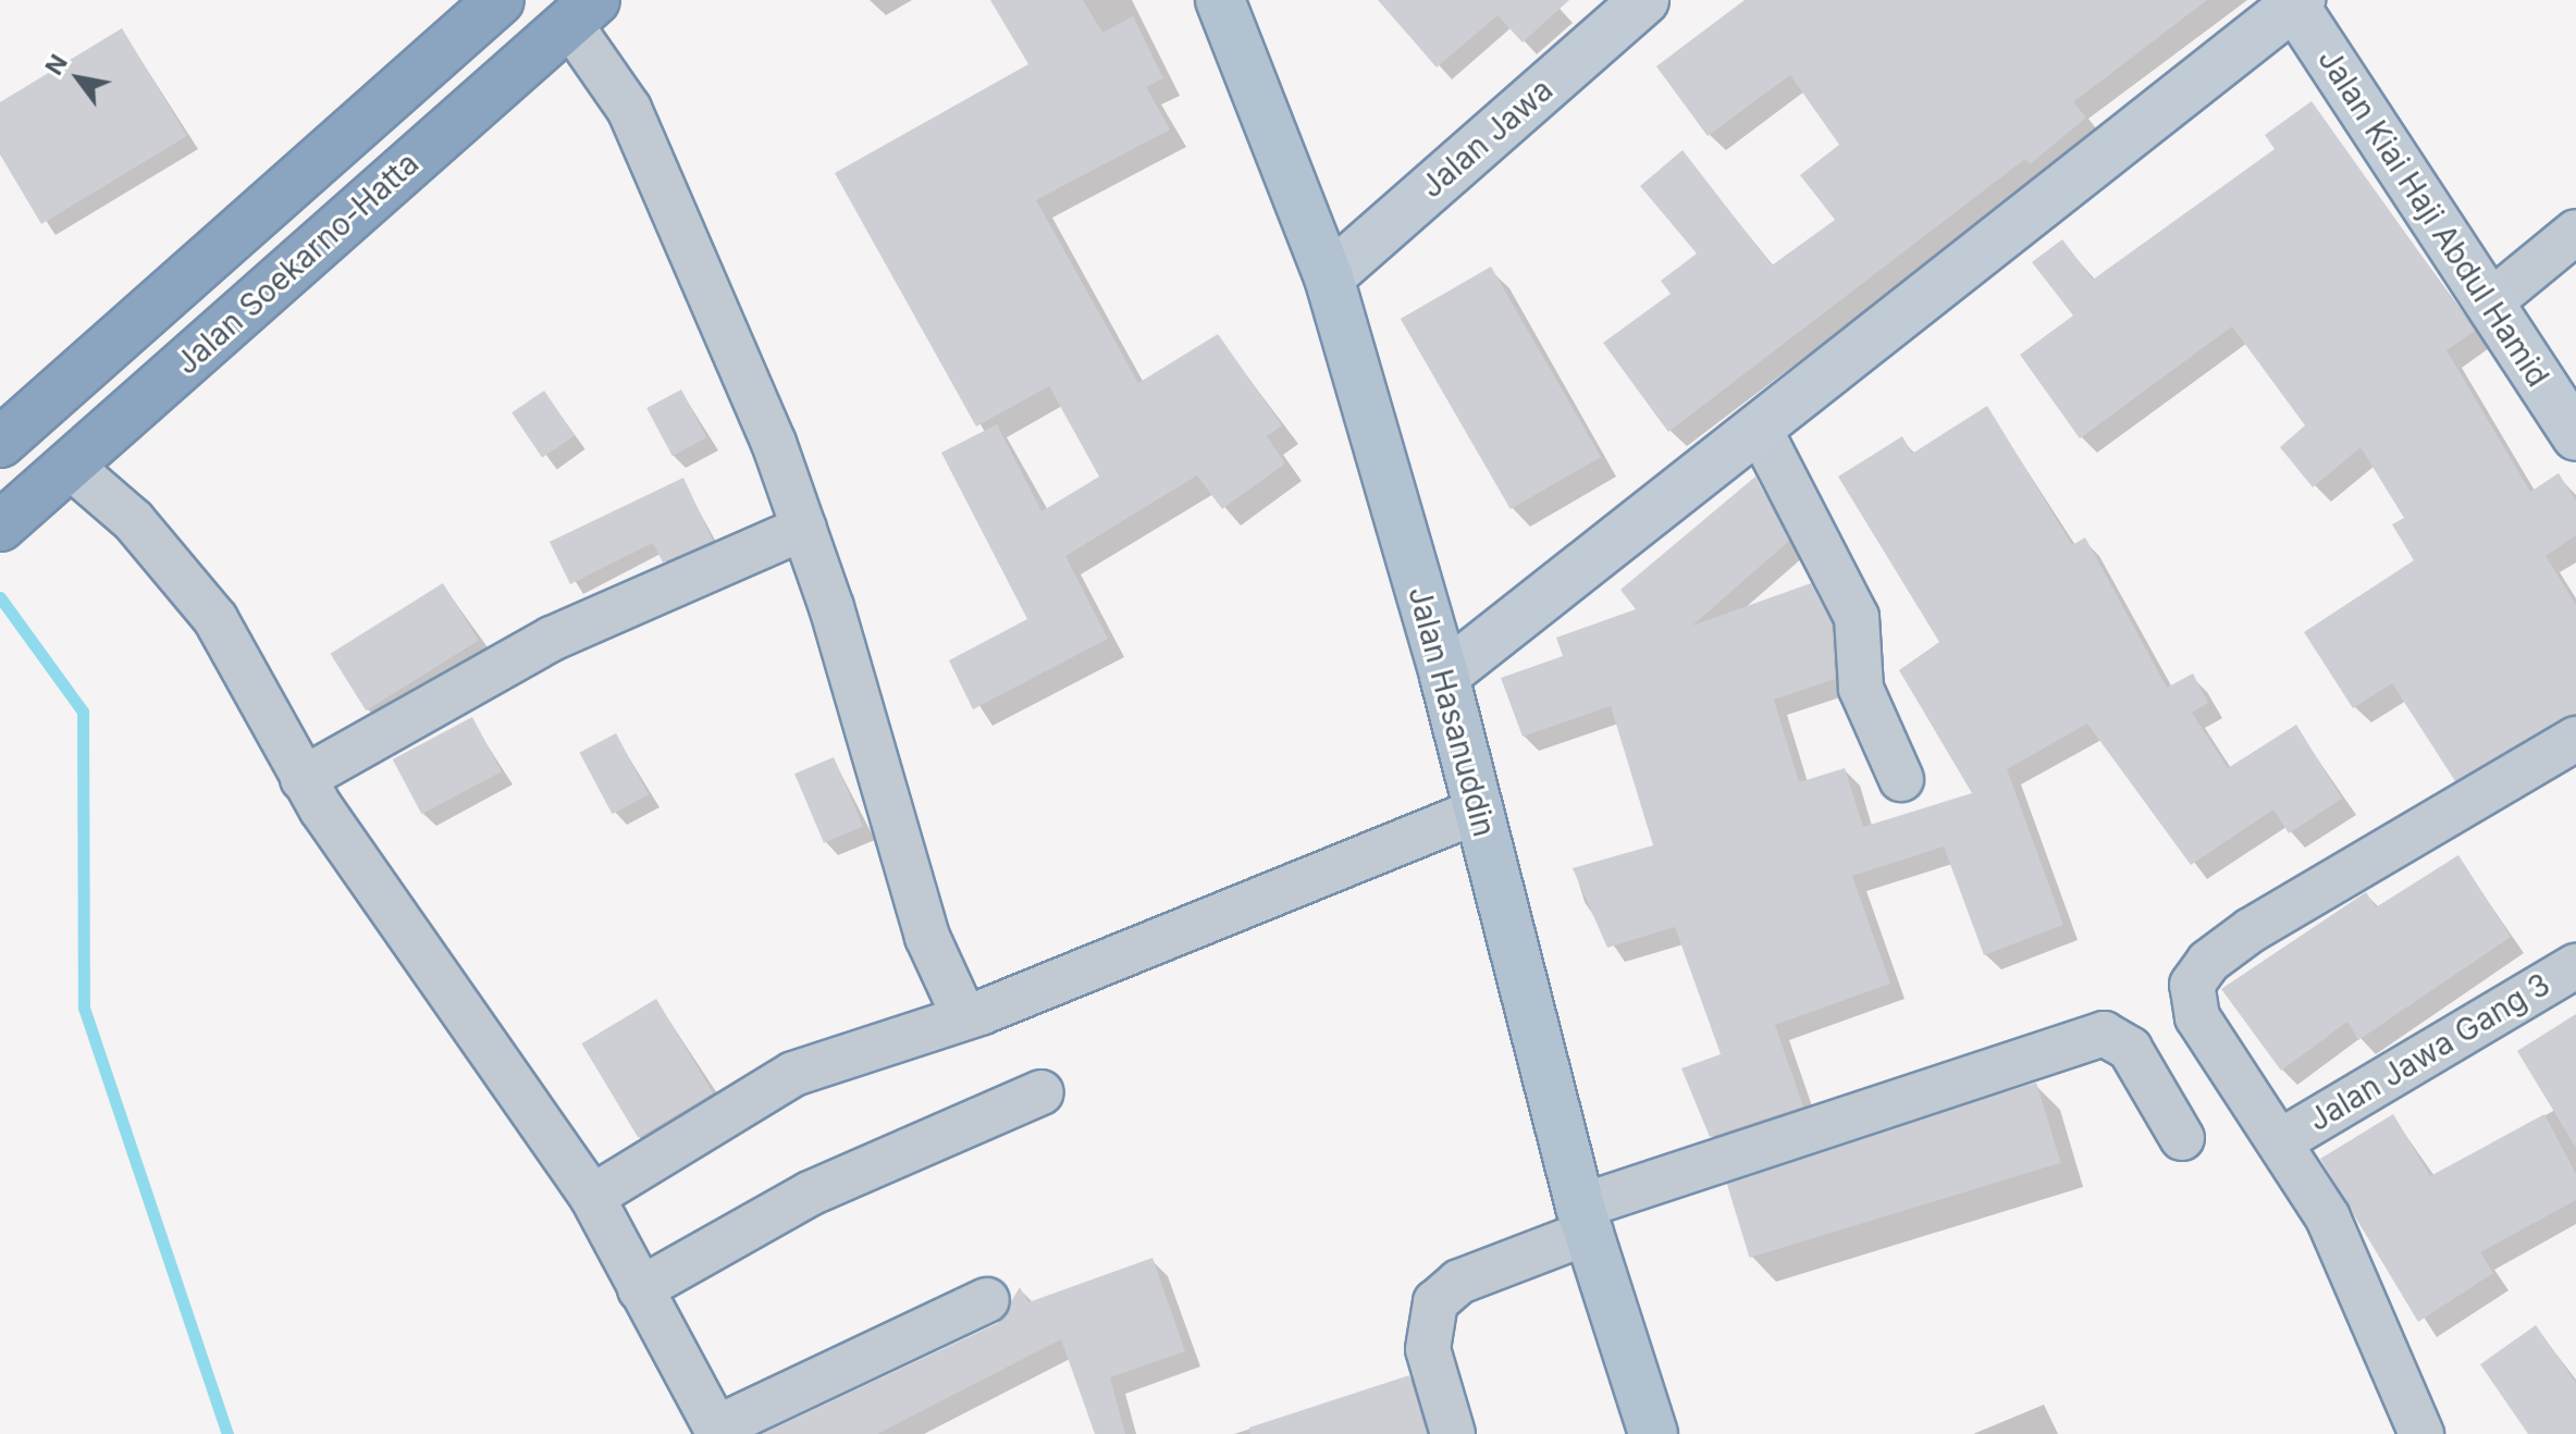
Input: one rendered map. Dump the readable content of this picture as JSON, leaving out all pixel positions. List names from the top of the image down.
{
  "streets": {
    "highway": ["Jalan Soekarno-Hatta"],
    "main road": ["Jalan Hasanuddin"],
    "street": ["Jalan Jawa", "Jalan Kiai Haji Abdul Hamid", "Jalan Jawa Gang 3"]
  },
  "crossings": [
    ["Jalan Jawa", "Jalan Hasanuddin"]
  ],
  "north": "top left"
}
